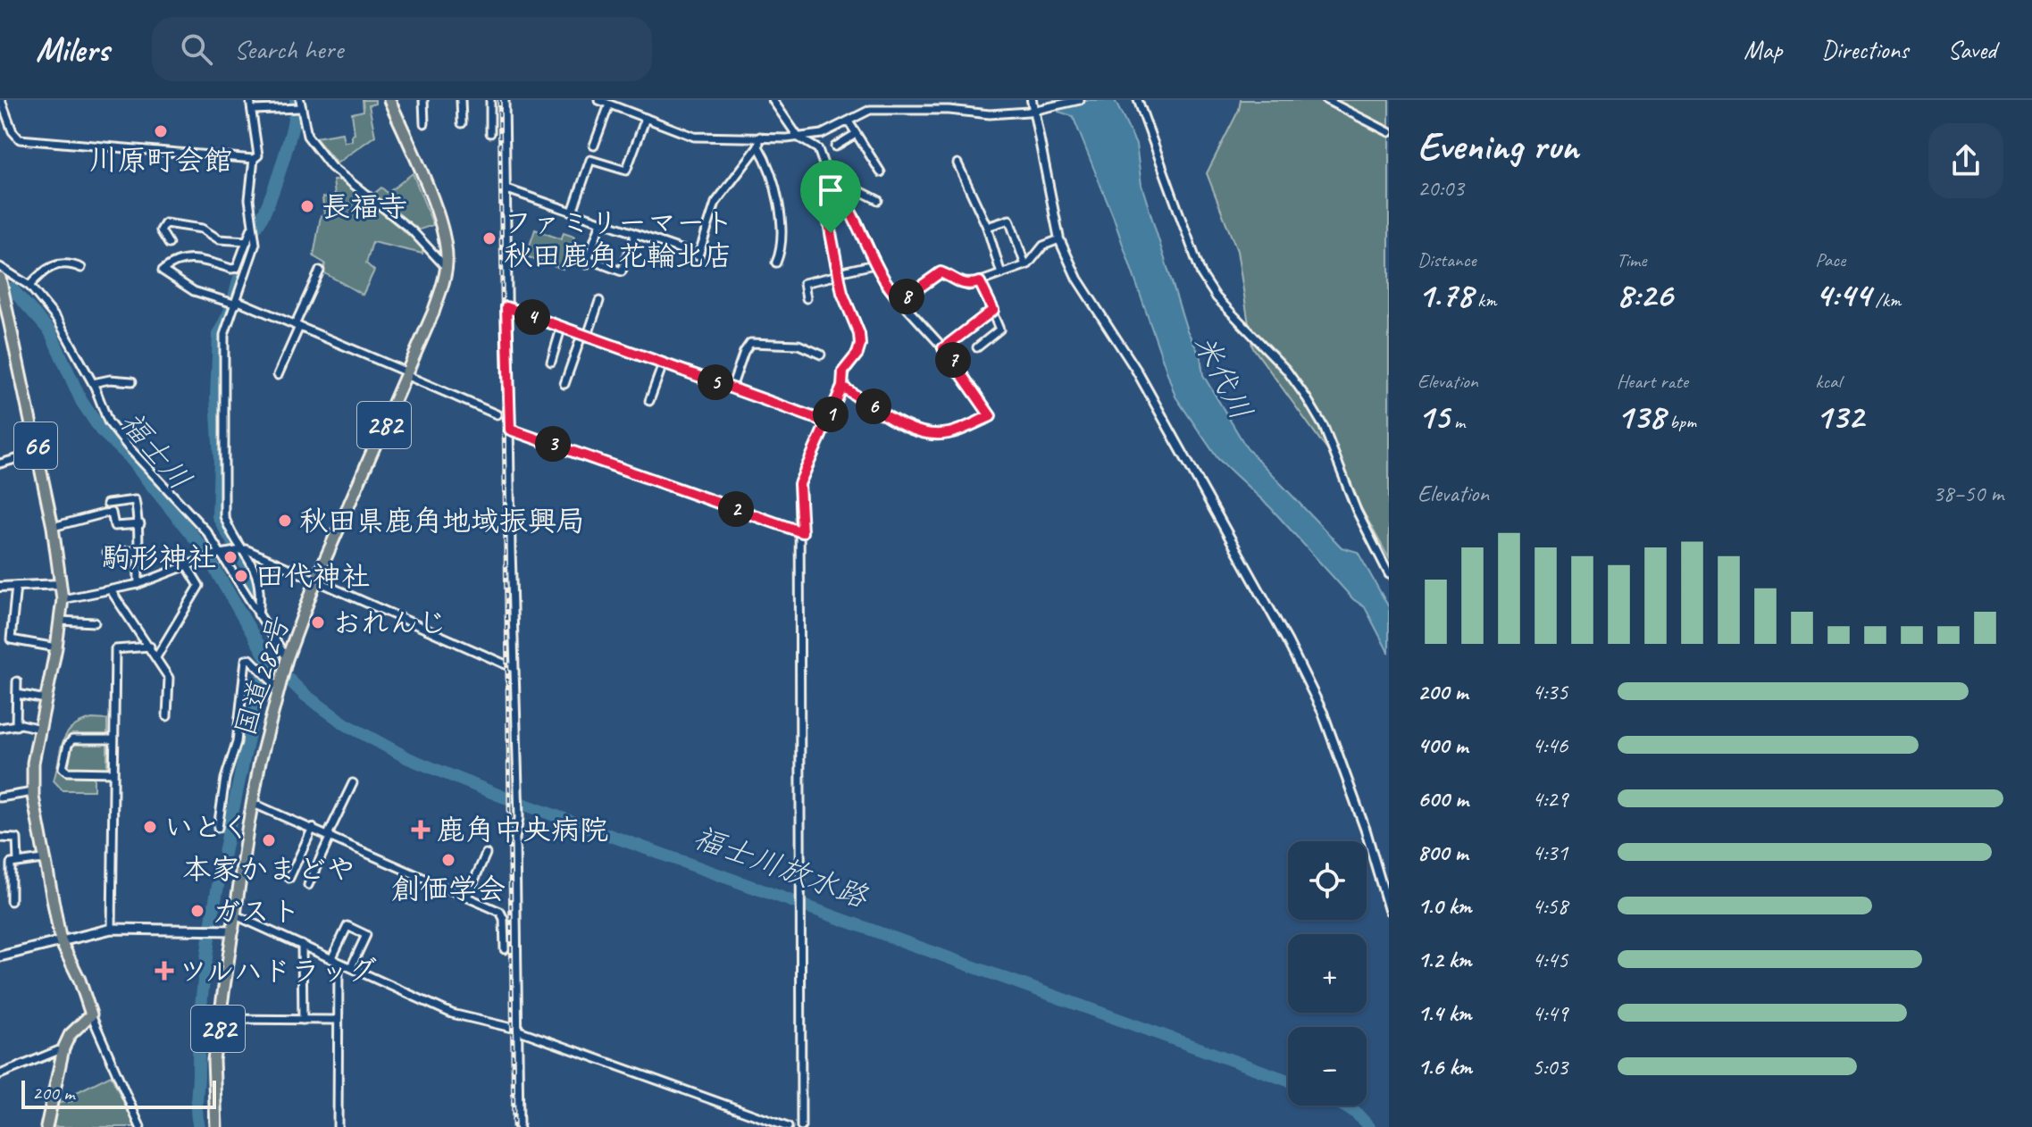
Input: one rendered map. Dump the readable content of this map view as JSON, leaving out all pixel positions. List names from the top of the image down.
{
  "streets": {
    "main road": ["282", "66", "国道282号"]
  },
  "water": ["米代川", "福士川", "福士川放水路"],
  "places": {
    "other": [
      "川原町会館",
      "長福寺",
      "ファミリーマート 秋田鹿角花輪北店",
      "秋田県鹿角地域振興局",
      "駒形神社",
      "田代神社",
      "おれんじ",
      "いとく",
      "本家かまどや",
      "創価学会",
      "ガスト"
    ],
    "health": ["鹿角中央病院", "ツルハドラッグ"]
  },
  "scale_bar": "200 m",
  "page": {
    "header": "Milers",
    "search": "Search here",
    "nav": ["Map", "Directions", "Saved"],
    "heading": ["Evening run", "20:03"],
    "stats": [
      ["Distance", "1.78 km"],
      ["Time", "8:26"],
      ["Pace", "4:44 /km"],
      ["Elevation", "15 m"],
      ["Heart rate", "138 bpm"],
      ["kcal", "132"]
    ],
    "pins": [
      "8",
      "4",
      "7",
      "5",
      "6",
      "1",
      "3",
      "2"
    ],
    "chart": ["Elevation", "38–50 m"],
    "list": [
      {
        "name": "200 m",
        "note": "4:35"
      },
      {
        "name": "400 m",
        "note": "4:46"
      },
      {
        "name": "600 m",
        "note": "4:29"
      },
      {
        "name": "800 m",
        "note": "4:31"
      },
      {
        "name": "1.0 km",
        "note": "4:58"
      },
      {
        "name": "1.2 km",
        "note": "4:45"
      },
      {
        "name": "1.4 km",
        "note": "4:49"
      },
      {
        "name": "1.6 km",
        "note": "5:03"
      }
    ],
    "map_buttons": ["+", "−"],
    "scale": "200 m"
  }
}
